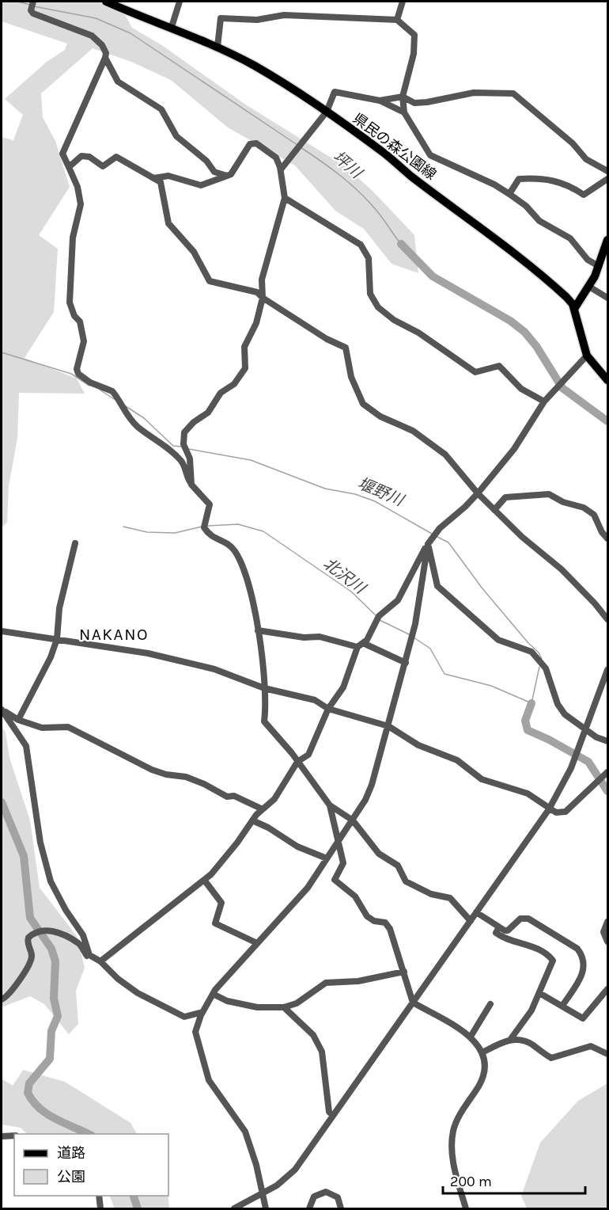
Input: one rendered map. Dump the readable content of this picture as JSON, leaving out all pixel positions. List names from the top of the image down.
{
  "streets": {
    "main road": ["県民の森公園線"]
  },
  "districts": ["NAKANO"],
  "water": ["坪川", "堰野川", "北沢川"],
  "legend": ["道路", "公園"],
  "scale_bar": "200 m"
}
